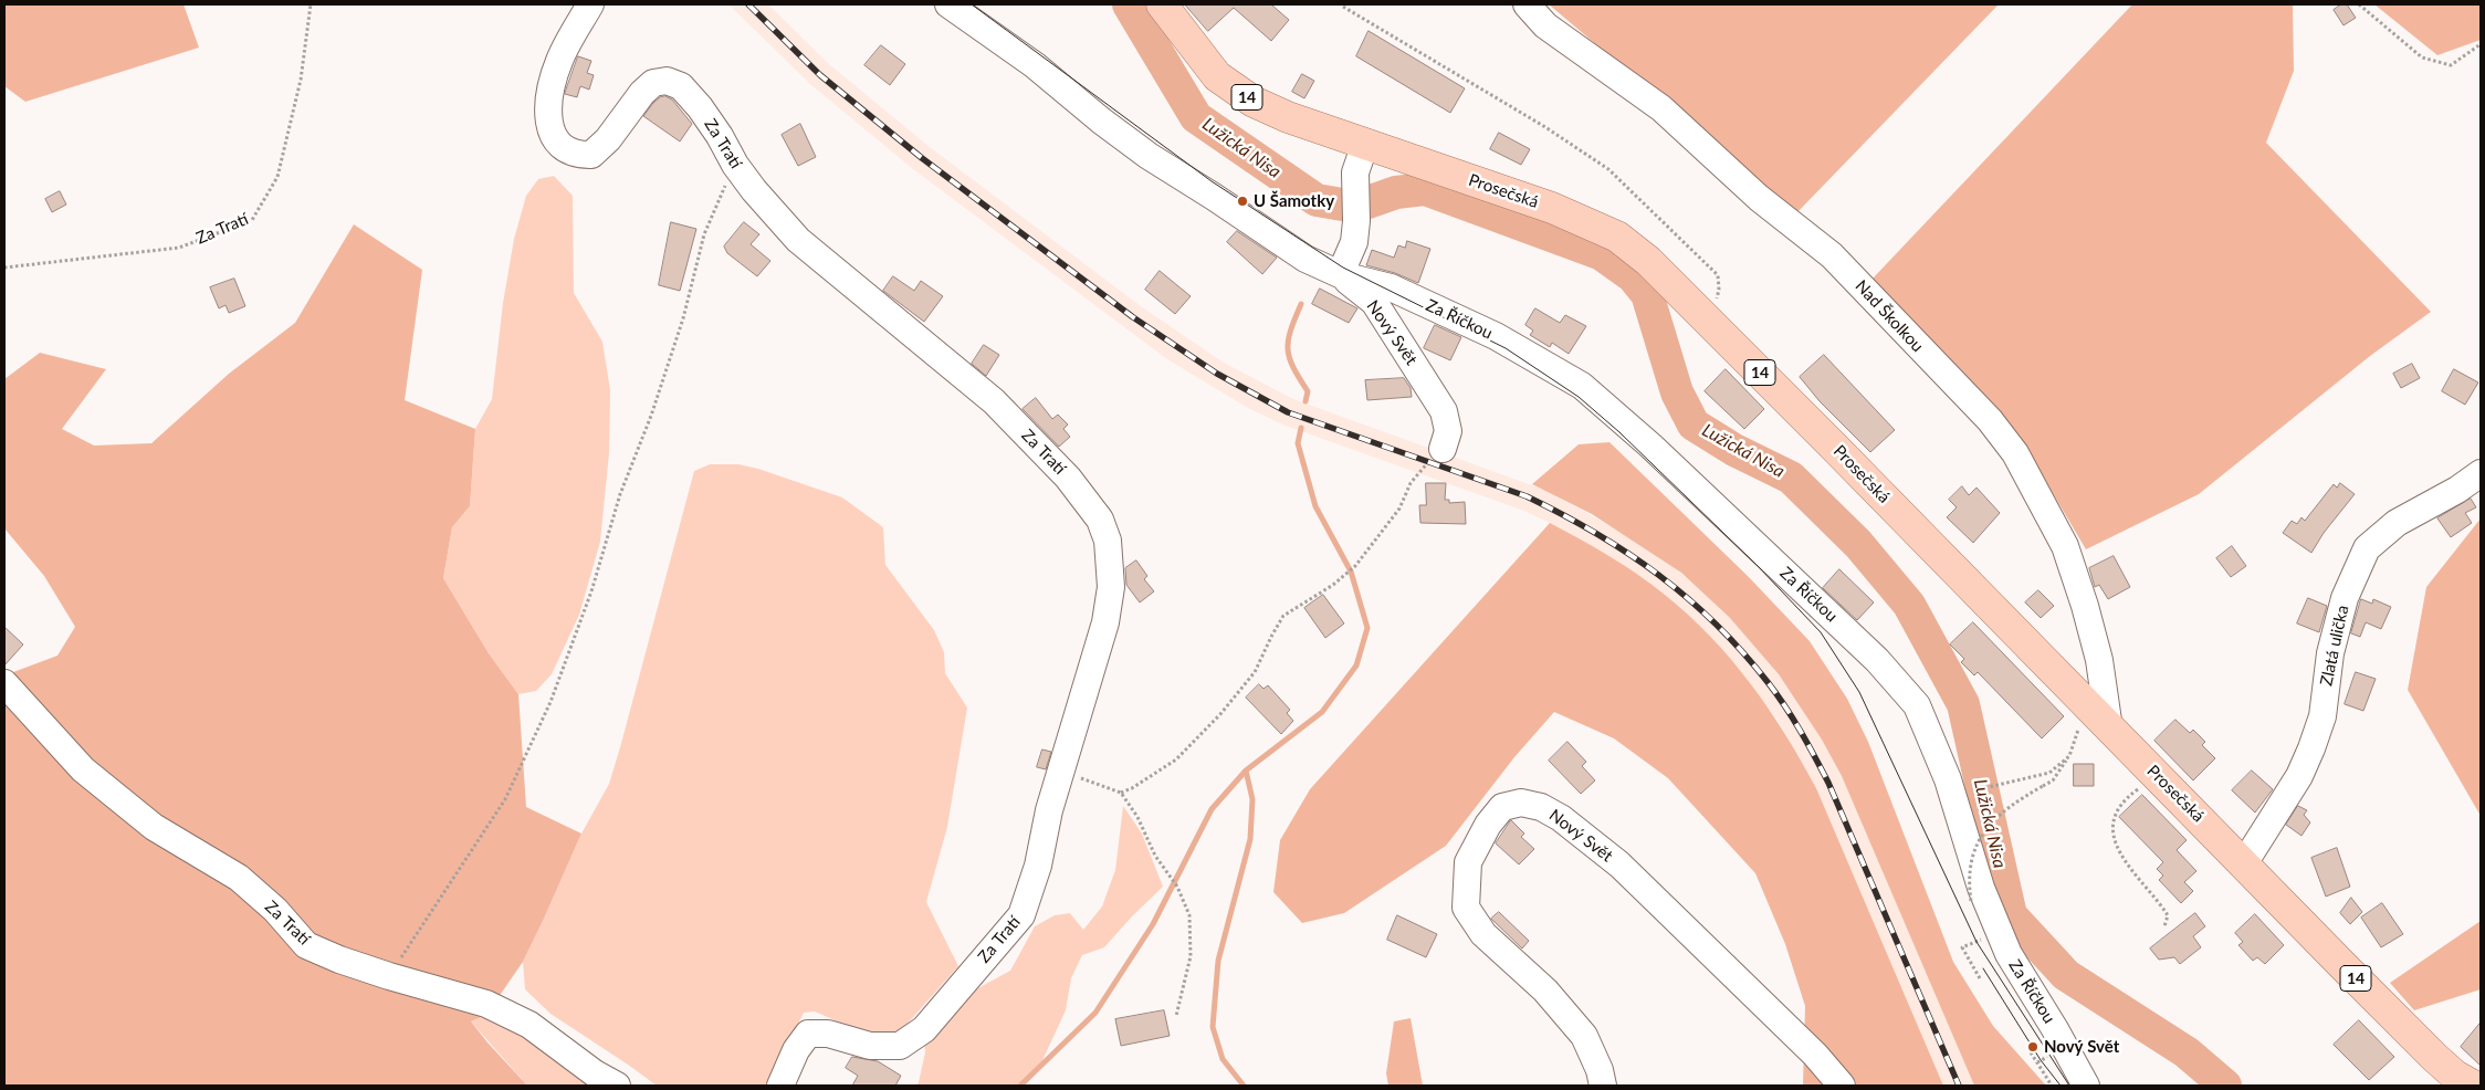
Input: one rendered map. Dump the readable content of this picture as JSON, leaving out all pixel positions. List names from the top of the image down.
{
  "streets": {
    "main road": ["14", "Prosečská"],
    "street": [
      "Za Tratí",
      "Nad Školkou",
      "Za Říčkou",
      "Nový Svět",
      "Zlatá ulička"
    ]
  },
  "crossings": [
    ["Prosečská", "Nad Školkou"],
    ["Prosečská", "Zlatá ulička"],
    ["Za Říčkou", "Nový Svět"]
  ],
  "water": ["Lužická Nisa"],
  "places": ["U Šamotky", "Nový Svět"]
}
